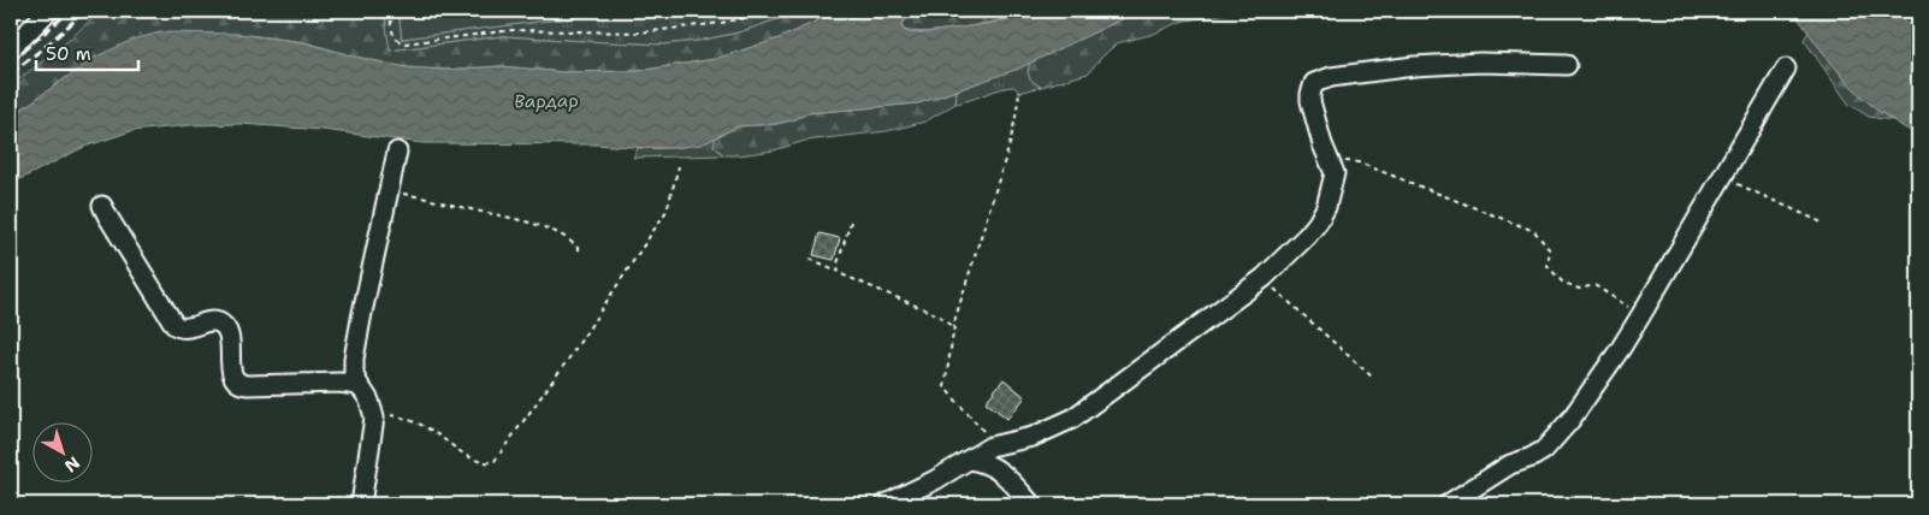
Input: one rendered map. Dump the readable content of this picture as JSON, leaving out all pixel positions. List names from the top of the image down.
{
  "water": ["Вардар"],
  "scale_bar": "50 m",
  "north": "bottom right"
}
